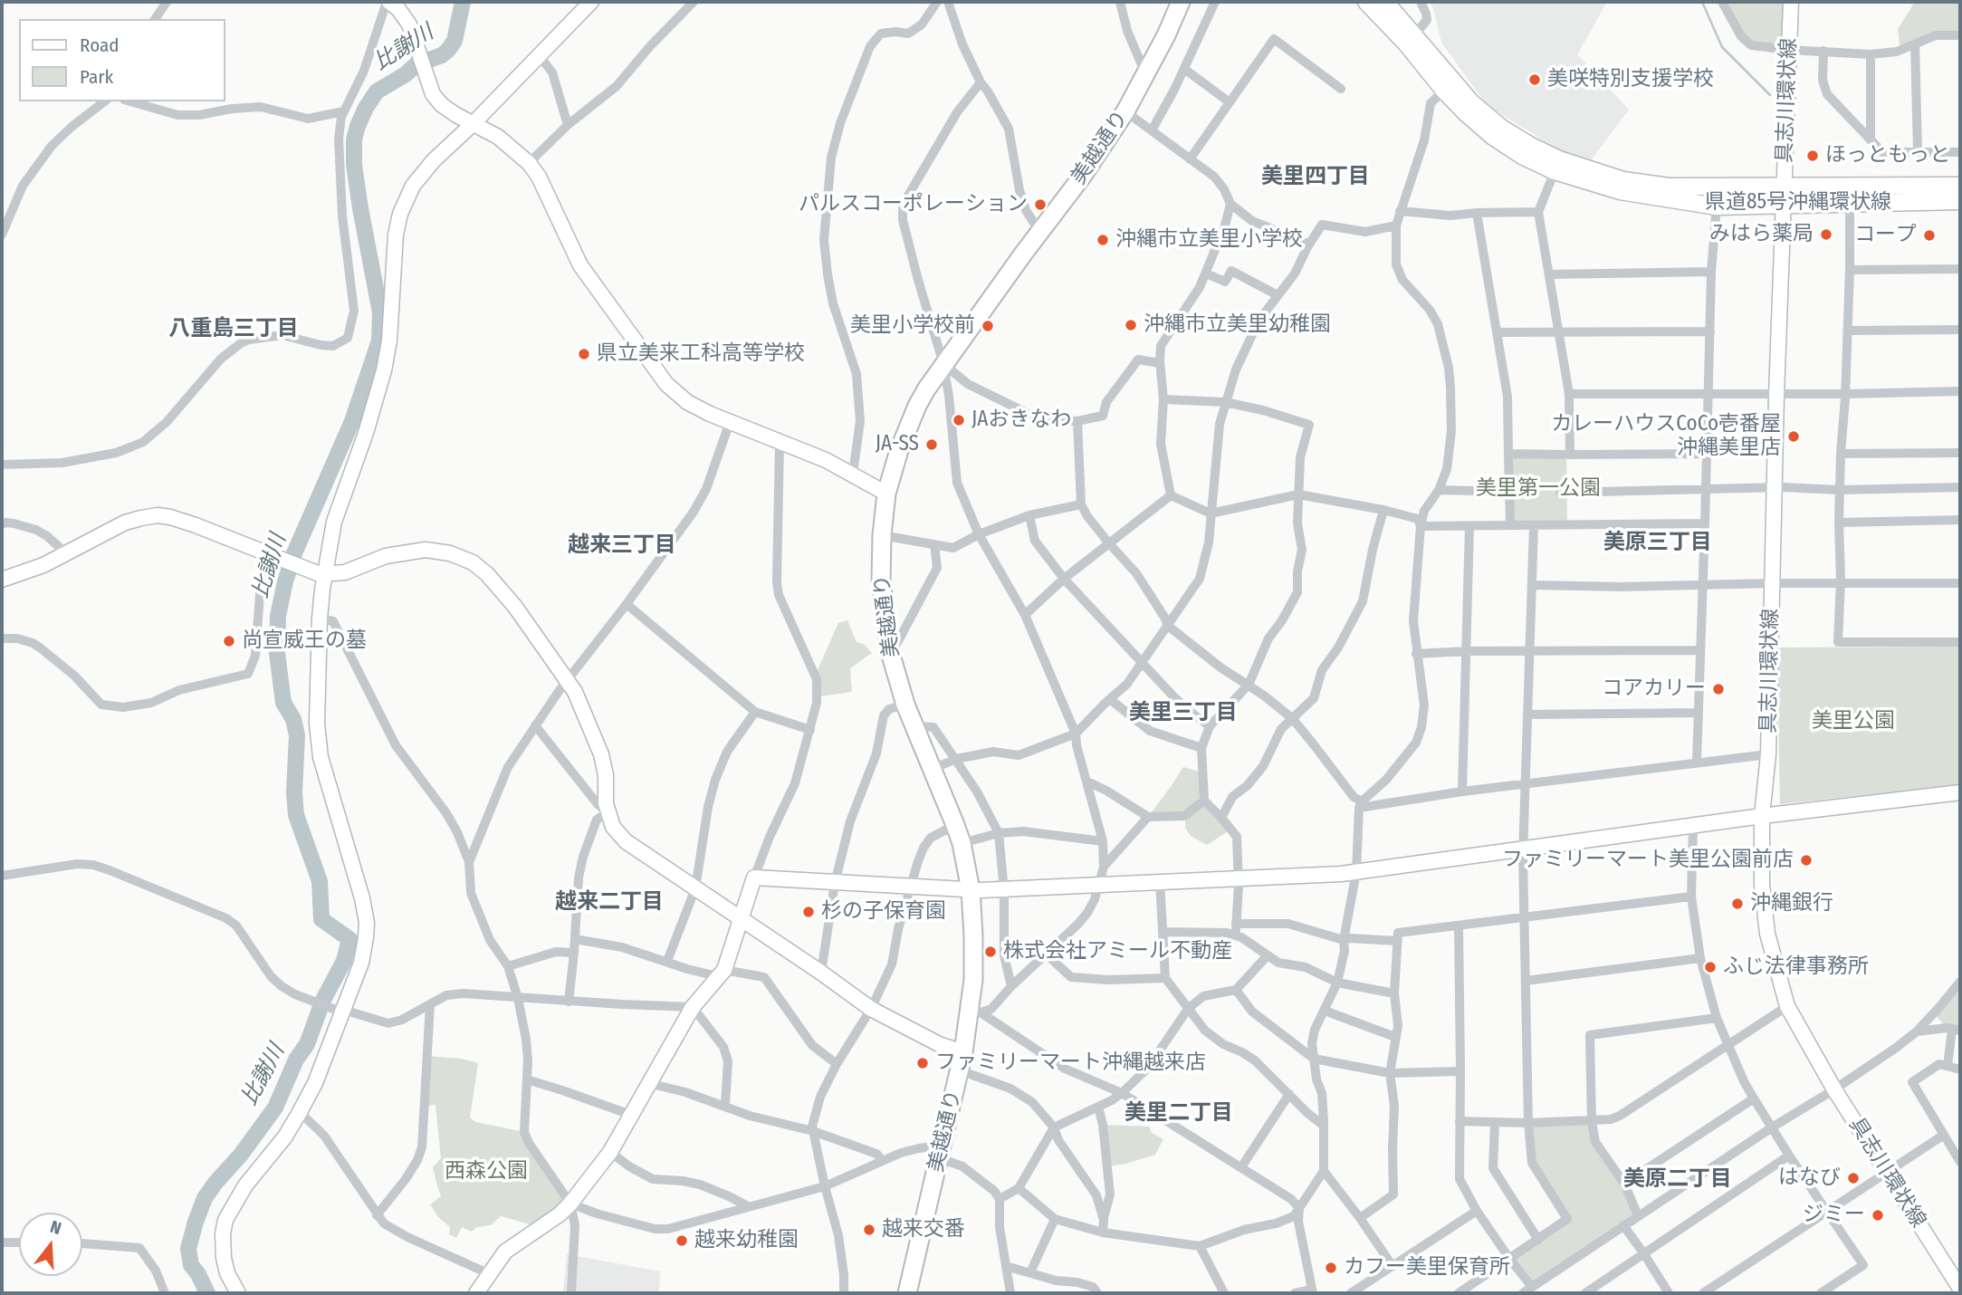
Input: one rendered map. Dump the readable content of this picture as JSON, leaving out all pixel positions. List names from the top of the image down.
{
  "streets": {
    "highway": ["美越通り"],
    "main road": ["県道85号沖縄環状線"],
    "street": ["具志川環状線"]
  },
  "crossings": [
    ["具志川環状線", "県道85号沖縄環状線"]
  ],
  "districts": [
    "美里四丁目",
    "八重島三丁目",
    "美原三丁目",
    "越来三丁目",
    "美里三丁目",
    "越来二丁目",
    "美里二丁目",
    "美原二丁目"
  ],
  "water": ["比謝川"],
  "parks": ["美里第一公園", "美里公園", "西森公園"],
  "places": [
    "美咲特別支援学校",
    "ほっともっと",
    "パルスコーポレーション",
    "みはら薬局",
    "コープ",
    "沖縄市立美里小学校",
    "沖縄市立美里幼稚園",
    "美里小学校前",
    "県立美来工科高等学校",
    "JAおきなわ",
    "カレーハウスCoCo壱番屋 沖縄美里店",
    "JA-SS",
    "尚宣威王の墓",
    "コアカリー",
    "ファミリーマート美里公園前店",
    "沖縄銀行",
    "杉の子保育園",
    "株式会社アミール不動産",
    "ふじ法律事務所",
    "ファミリーマート沖縄越来店",
    "はなび",
    "ジミー",
    "越来交番",
    "越来幼稚園",
    "カフー美里保育所"
  ],
  "legend": ["Road", "Park"],
  "north": "top"
}
